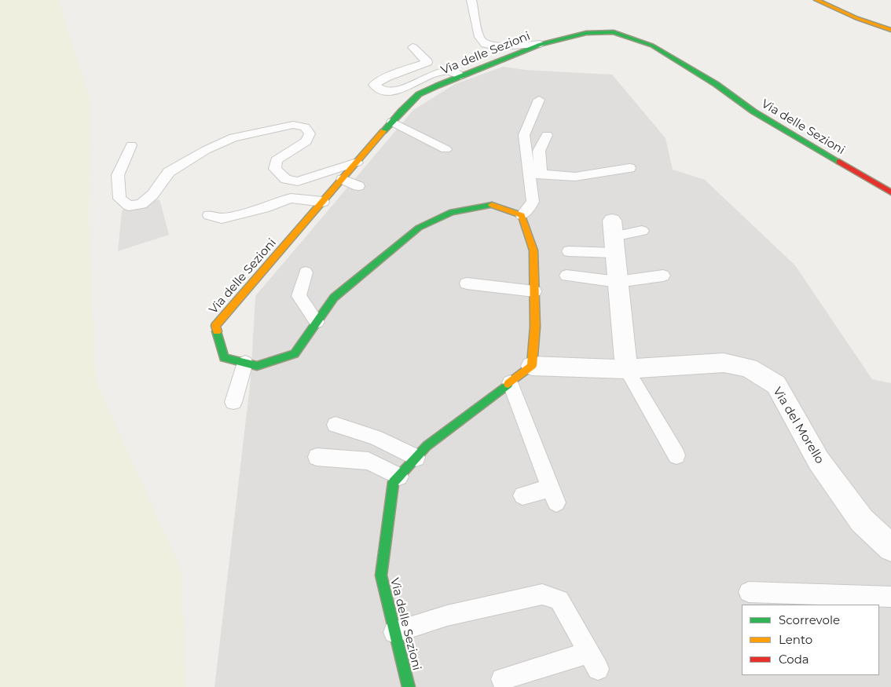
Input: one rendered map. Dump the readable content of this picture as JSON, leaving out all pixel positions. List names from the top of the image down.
{
  "streets": {
    "street": ["Via delle Sezioni", "Via del Morello"]
  },
  "crossings": [
    ["Via delle Sezioni", "Via del Morello"]
  ],
  "legend": ["Scorrevole", "Lento", "Coda"]
}
